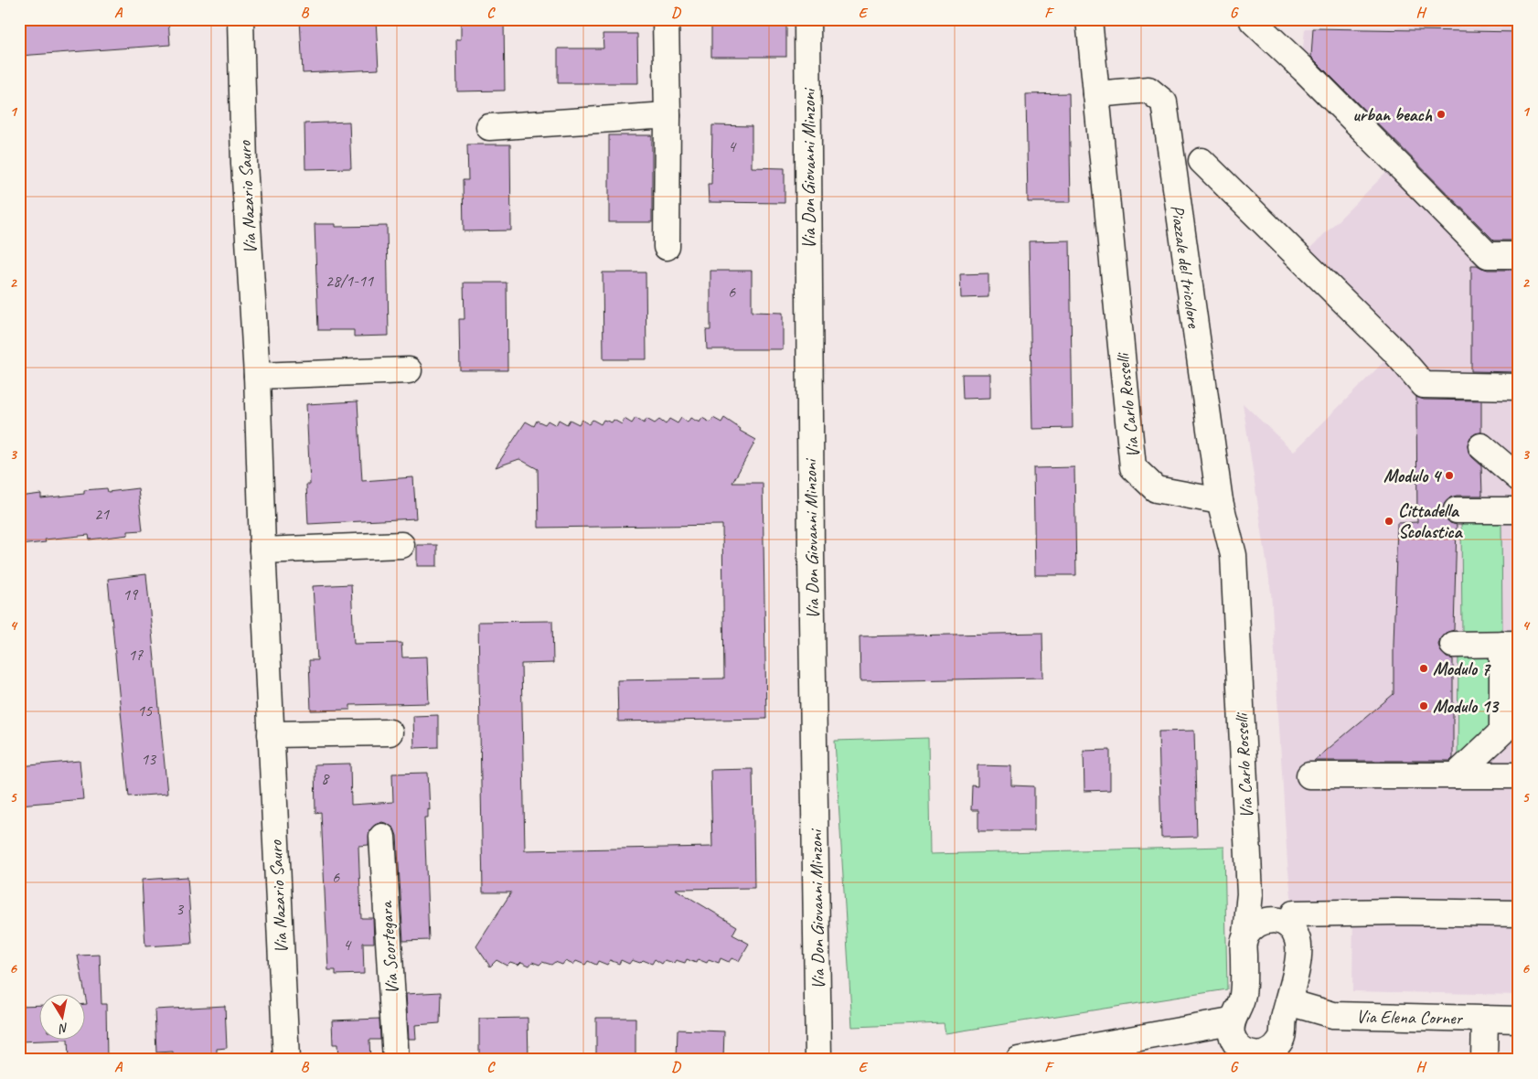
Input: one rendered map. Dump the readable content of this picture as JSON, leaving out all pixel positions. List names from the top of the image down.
{
  "streets": {
    "street": [
      "Via Don Giovanni Minzoni",
      "Via Nazario Sauro",
      "Piazzale del tricolore",
      "Via Carlo Rosselli",
      "Via Scortegara",
      "Via Elena Corner"
    ]
  },
  "crossings": [
    ["Piazzale del tricolore", "Via Carlo Rosselli"]
  ],
  "places": [
    "urban beach",
    "Modulo 4",
    "Cittadella Scolastica",
    "Modulo 7",
    "Modulo 13"
  ],
  "house_numbers": [
    "4",
    "28/1-11",
    "6",
    "21",
    "19",
    "17",
    "15",
    "13",
    "8",
    "6",
    "3",
    "4"
  ],
  "north": "bottom",
  "grid": {
    "columns": [
      "A",
      "B",
      "C",
      "D",
      "E",
      "F",
      "G",
      "H"
    ],
    "rows": [
      "1",
      "2",
      "3",
      "4",
      "5",
      "6"
    ]
  }
}
